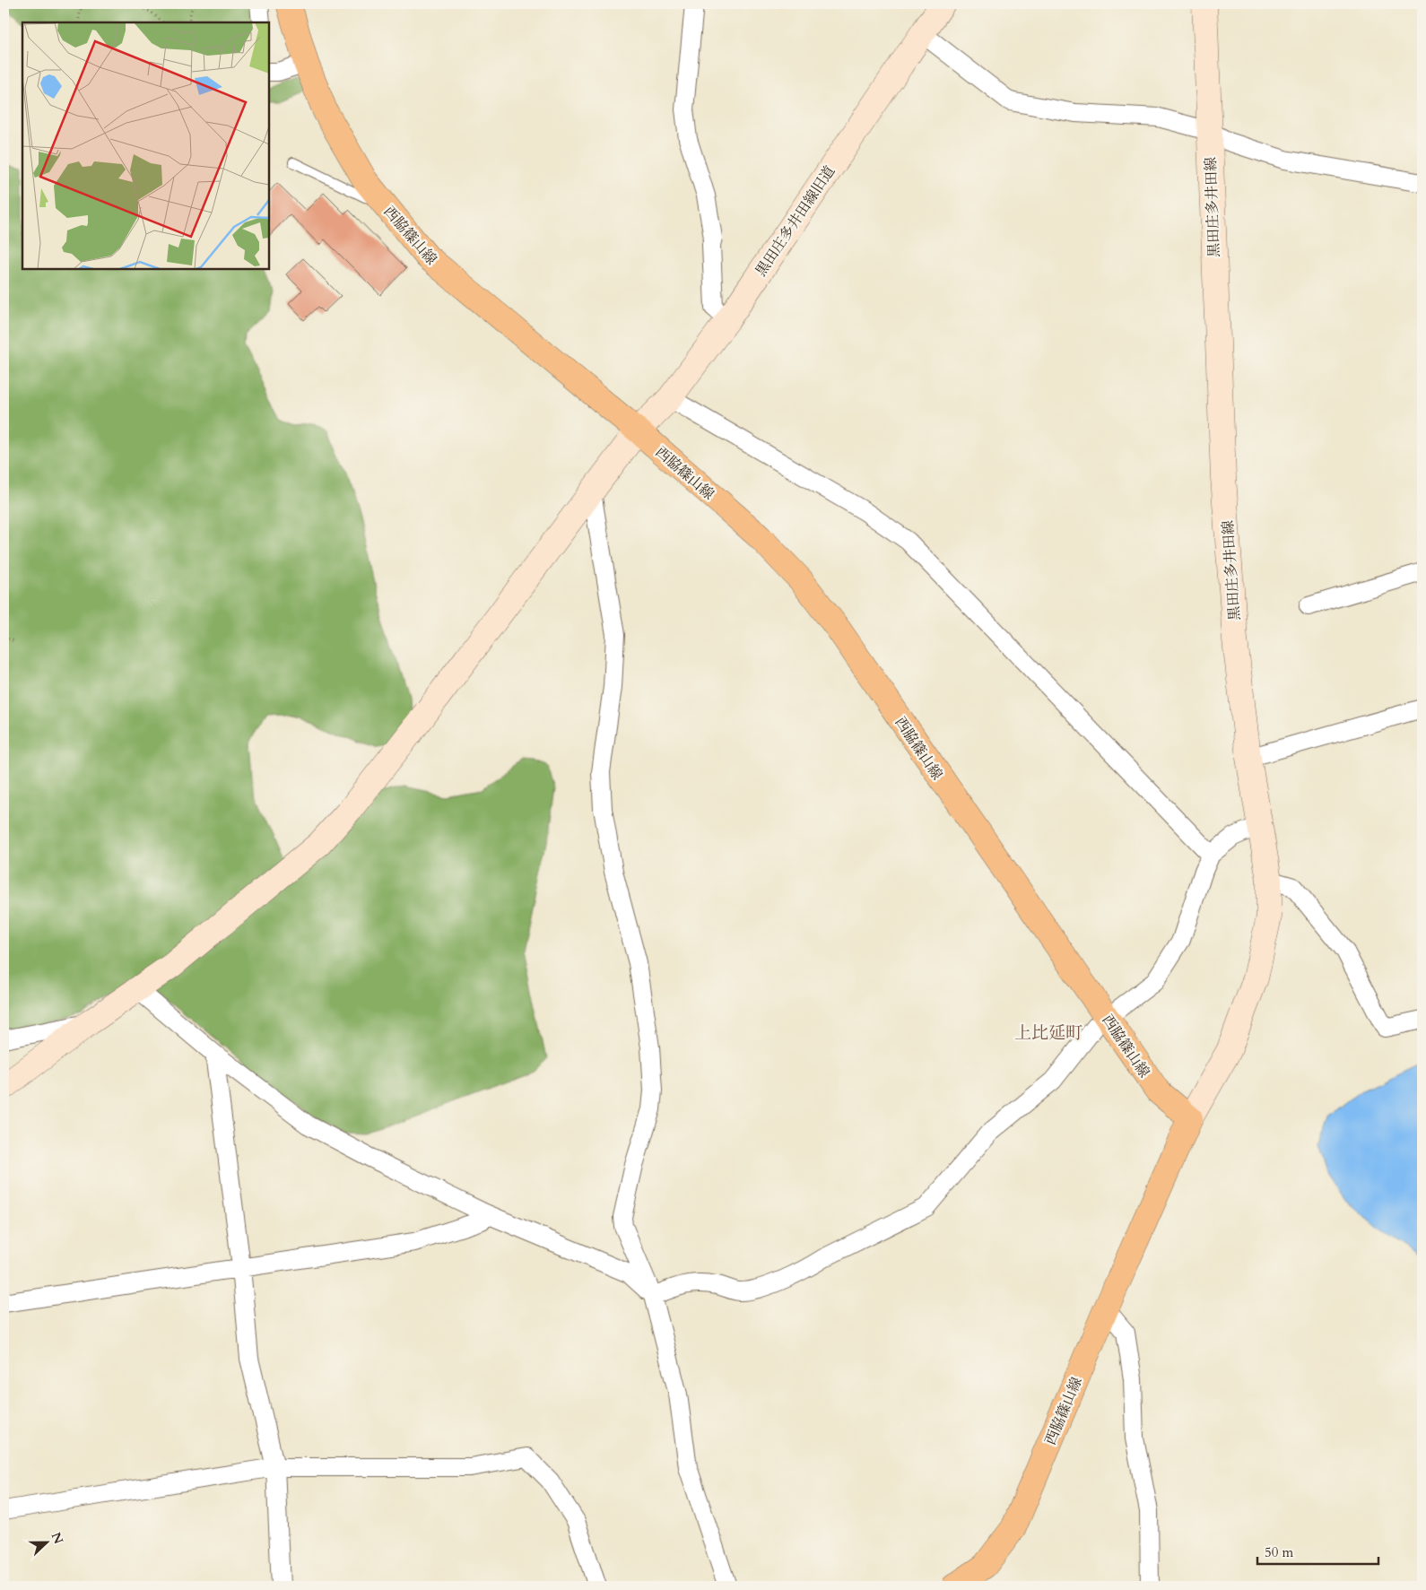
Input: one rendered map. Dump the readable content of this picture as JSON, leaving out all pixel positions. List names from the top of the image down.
{
  "streets": {
    "main road": ["西脇篠山線"],
    "street": ["黒田庄多井田線", "黒田庄多井田線旧道"]
  },
  "crossings": [
    ["黒田庄多井田線", "西脇篠山線"],
    ["黒田庄多井田線旧道", "西脇篠山線"]
  ],
  "districts": ["上比延町"],
  "scale_bar": "50 m",
  "north": "right"
}
